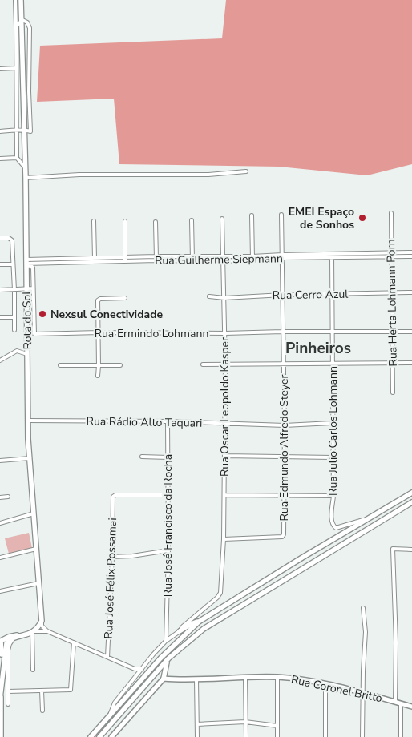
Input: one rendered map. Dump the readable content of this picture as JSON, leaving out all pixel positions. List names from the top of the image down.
{
  "streets": {
    "highway": ["Rota do Sol"],
    "main road": ["Rua Coronel Britto"],
    "street": [
      "Rua Guilherme Siepmann",
      "Rua Cerro Azul",
      "Rua Herta Lohmann Porn",
      "Rua Ermindo Lohmann",
      "Rua Oscar Leopoldo Kasper",
      "Rua Rádio Alto Taquari",
      "Rua Julio Carlos Lohmann",
      "Rua Edmundo Alfredo Steyer",
      "Rua José Francisco da Rocha",
      "Rua José Félix Possamai"
    ]
  },
  "crossings": [
    ["Rua Guilherme Siepmann", "Rua Herta Lohmann Porn"],
    ["Rua Guilherme Siepmann", "Rota do Sol"],
    ["Rua Guilherme Siepmann", "Rua Oscar Leopoldo Kasper"],
    ["Rua Guilherme Siepmann", "Rua Julio Carlos Lohmann"],
    ["Rua Guilherme Siepmann", "Rua Edmundo Alfredo Steyer"],
    ["Rua Cerro Azul", "Rua Herta Lohmann Porn"],
    ["Rua Cerro Azul", "Rua Oscar Leopoldo Kasper"],
    ["Rua Cerro Azul", "Rua Julio Carlos Lohmann"],
    ["Rua Cerro Azul", "Rua Edmundo Alfredo Steyer"],
    ["Rua Herta Lohmann Porn", "Rua Ermindo Lohmann"],
    ["Rota do Sol", "Rua Rádio Alto Taquari"],
    ["Rua Ermindo Lohmann", "Rua Oscar Leopoldo Kasper"],
    ["Rua Ermindo Lohmann", "Rua Julio Carlos Lohmann"],
    ["Rua Ermindo Lohmann", "Rua Edmundo Alfredo Steyer"],
    ["Rua Oscar Leopoldo Kasper", "Rua Rádio Alto Taquari"],
    ["Rua Oscar Leopoldo Kasper", "Rua Edmundo Alfredo Steyer"],
    ["Rua Rádio Alto Taquari", "Rua Julio Carlos Lohmann"],
    ["Rua Rádio Alto Taquari", "Rua Edmundo Alfredo Steyer"],
    ["Rua Rádio Alto Taquari", "Rua José Francisco da Rocha"],
    ["Rua José Francisco da Rocha", "Rua José Félix Possamai"]
  ],
  "districts": ["Pinheiros"],
  "places": ["EMEI Espaço de Sonhos", "Nexsul Conectividade"]
}
